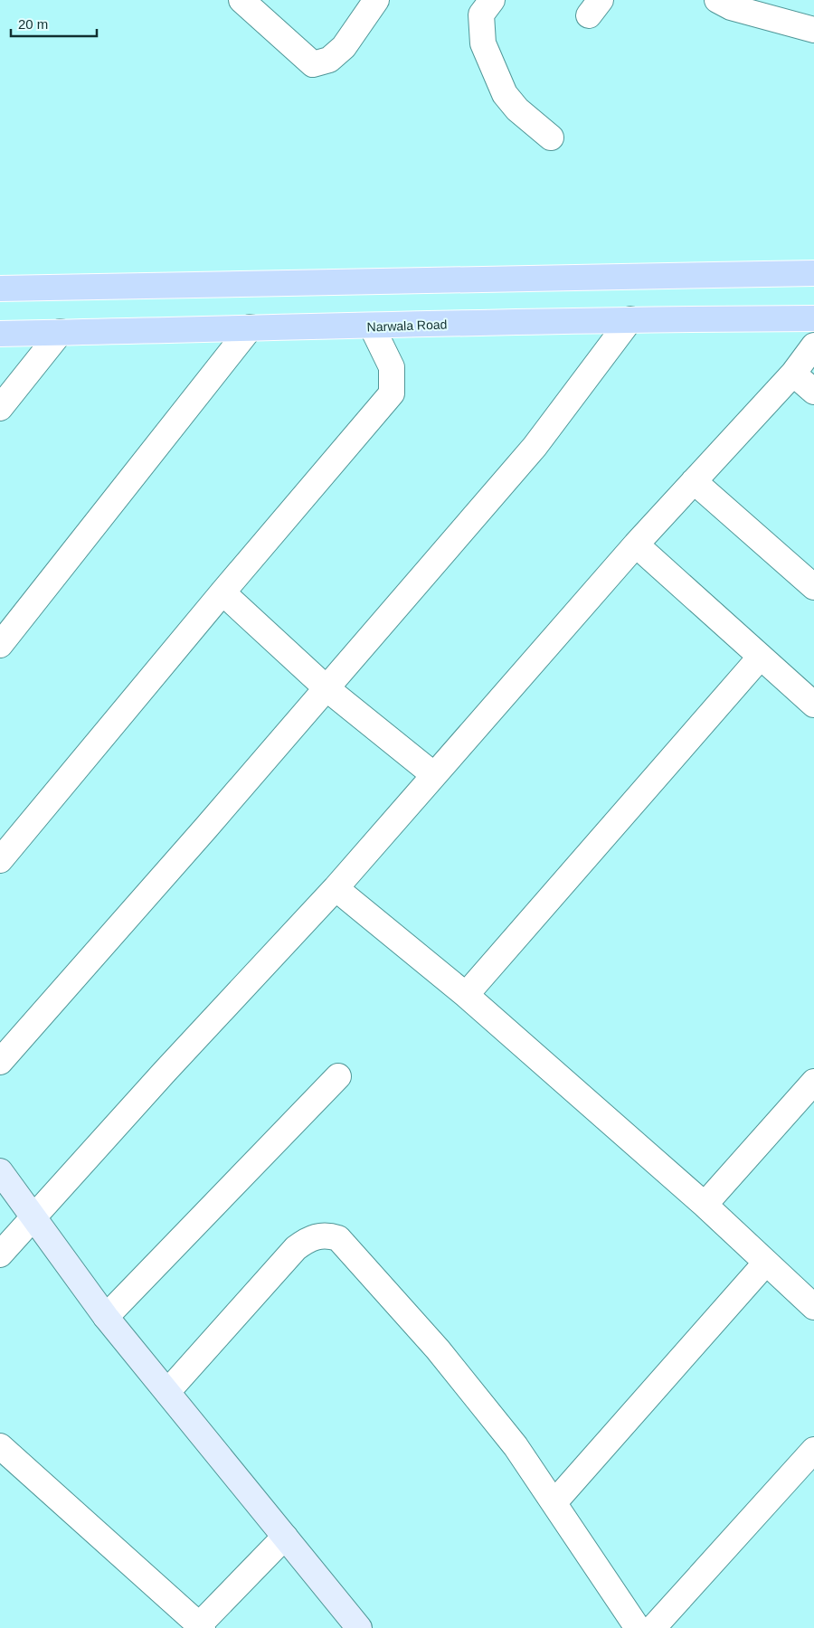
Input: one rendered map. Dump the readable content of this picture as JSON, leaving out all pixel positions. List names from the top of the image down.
{
  "streets": {
    "main road": ["Narwala Road"]
  },
  "scale_bar": "20 m"
}
